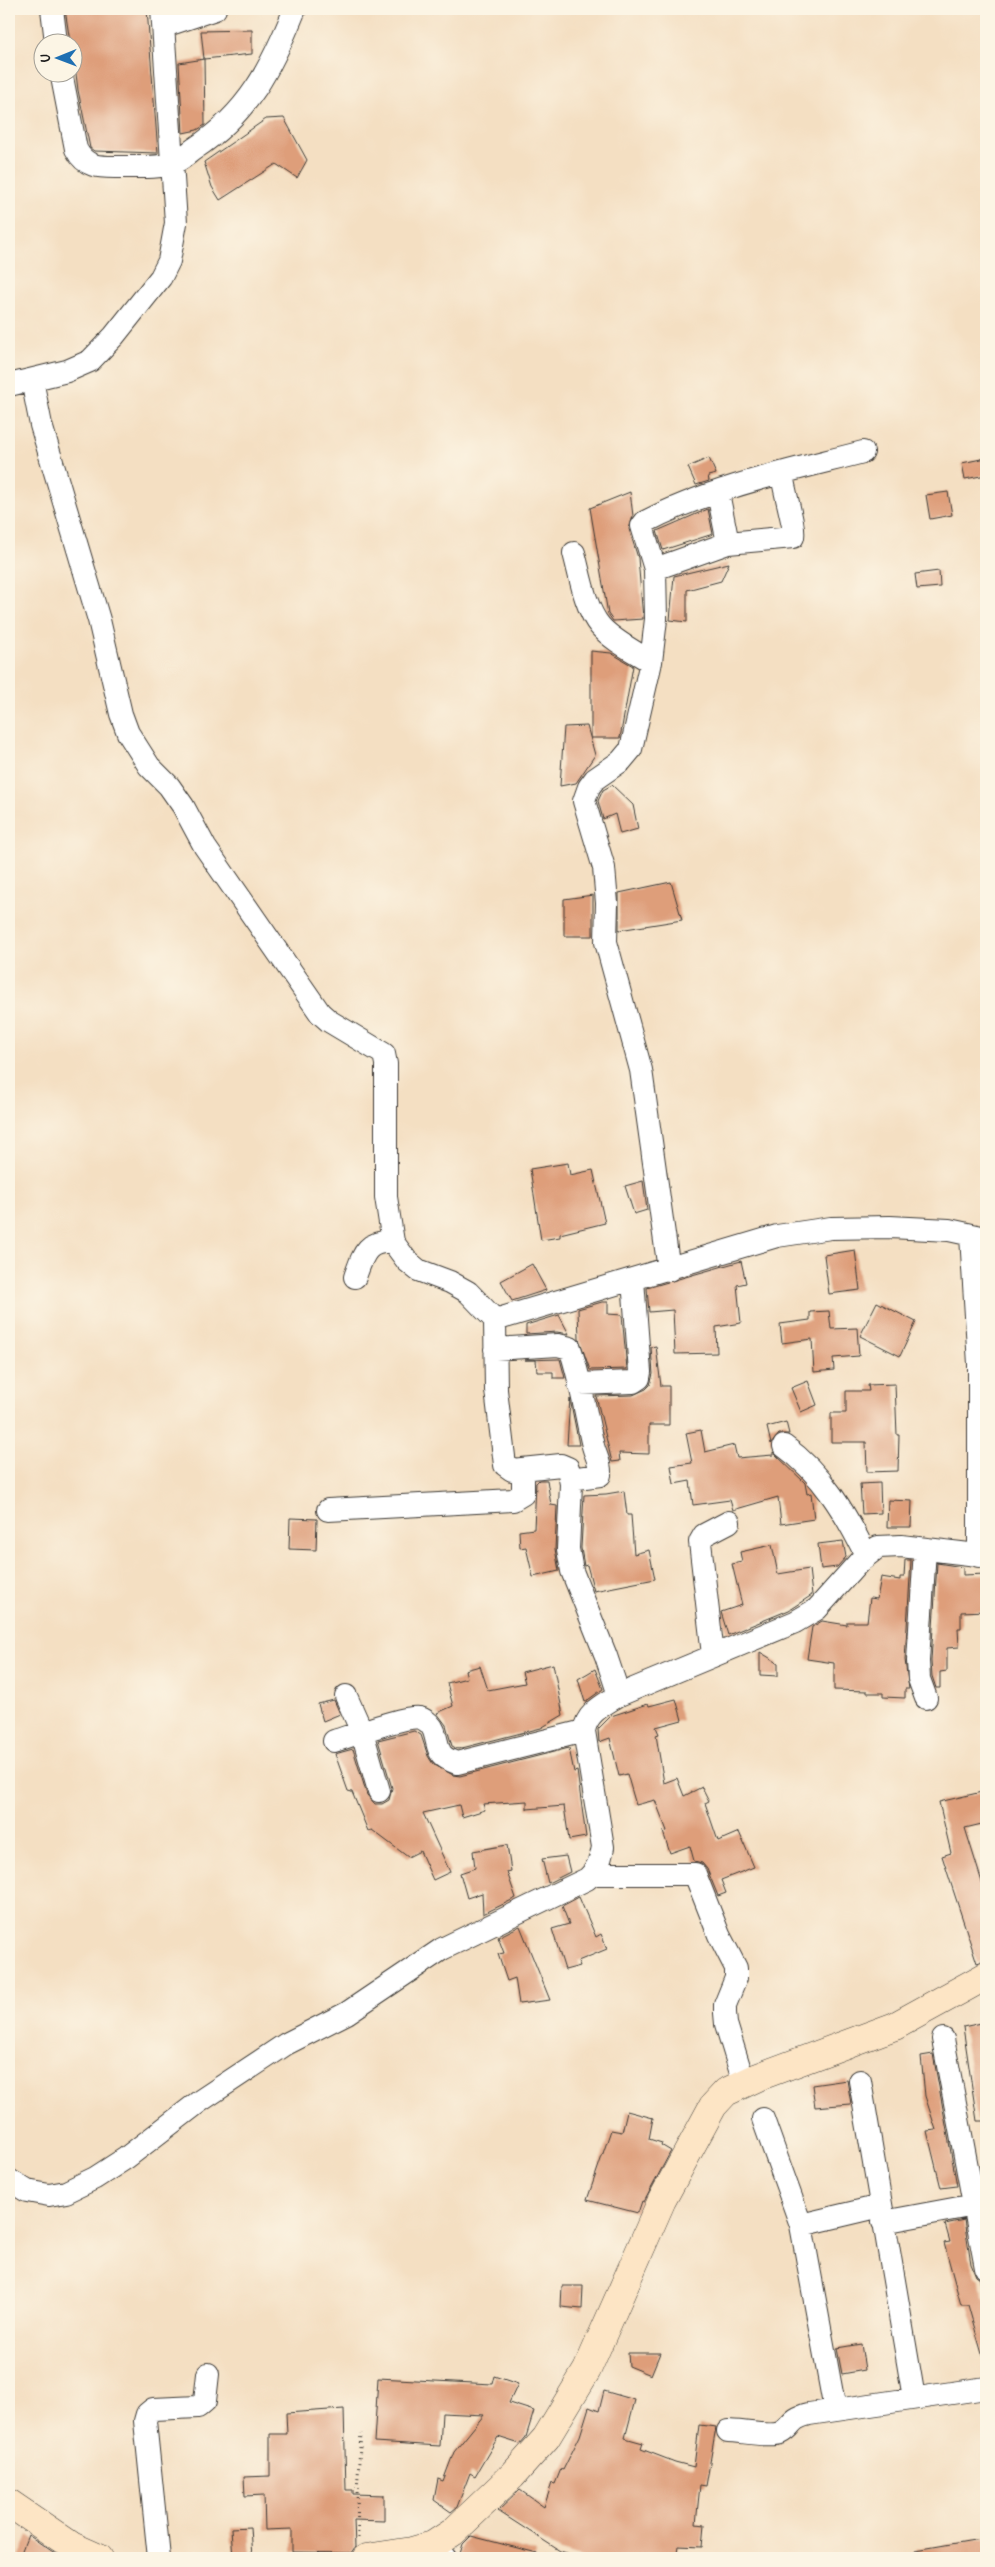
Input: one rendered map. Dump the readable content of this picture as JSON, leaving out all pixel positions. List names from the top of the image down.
{
  "north": "left"
}
